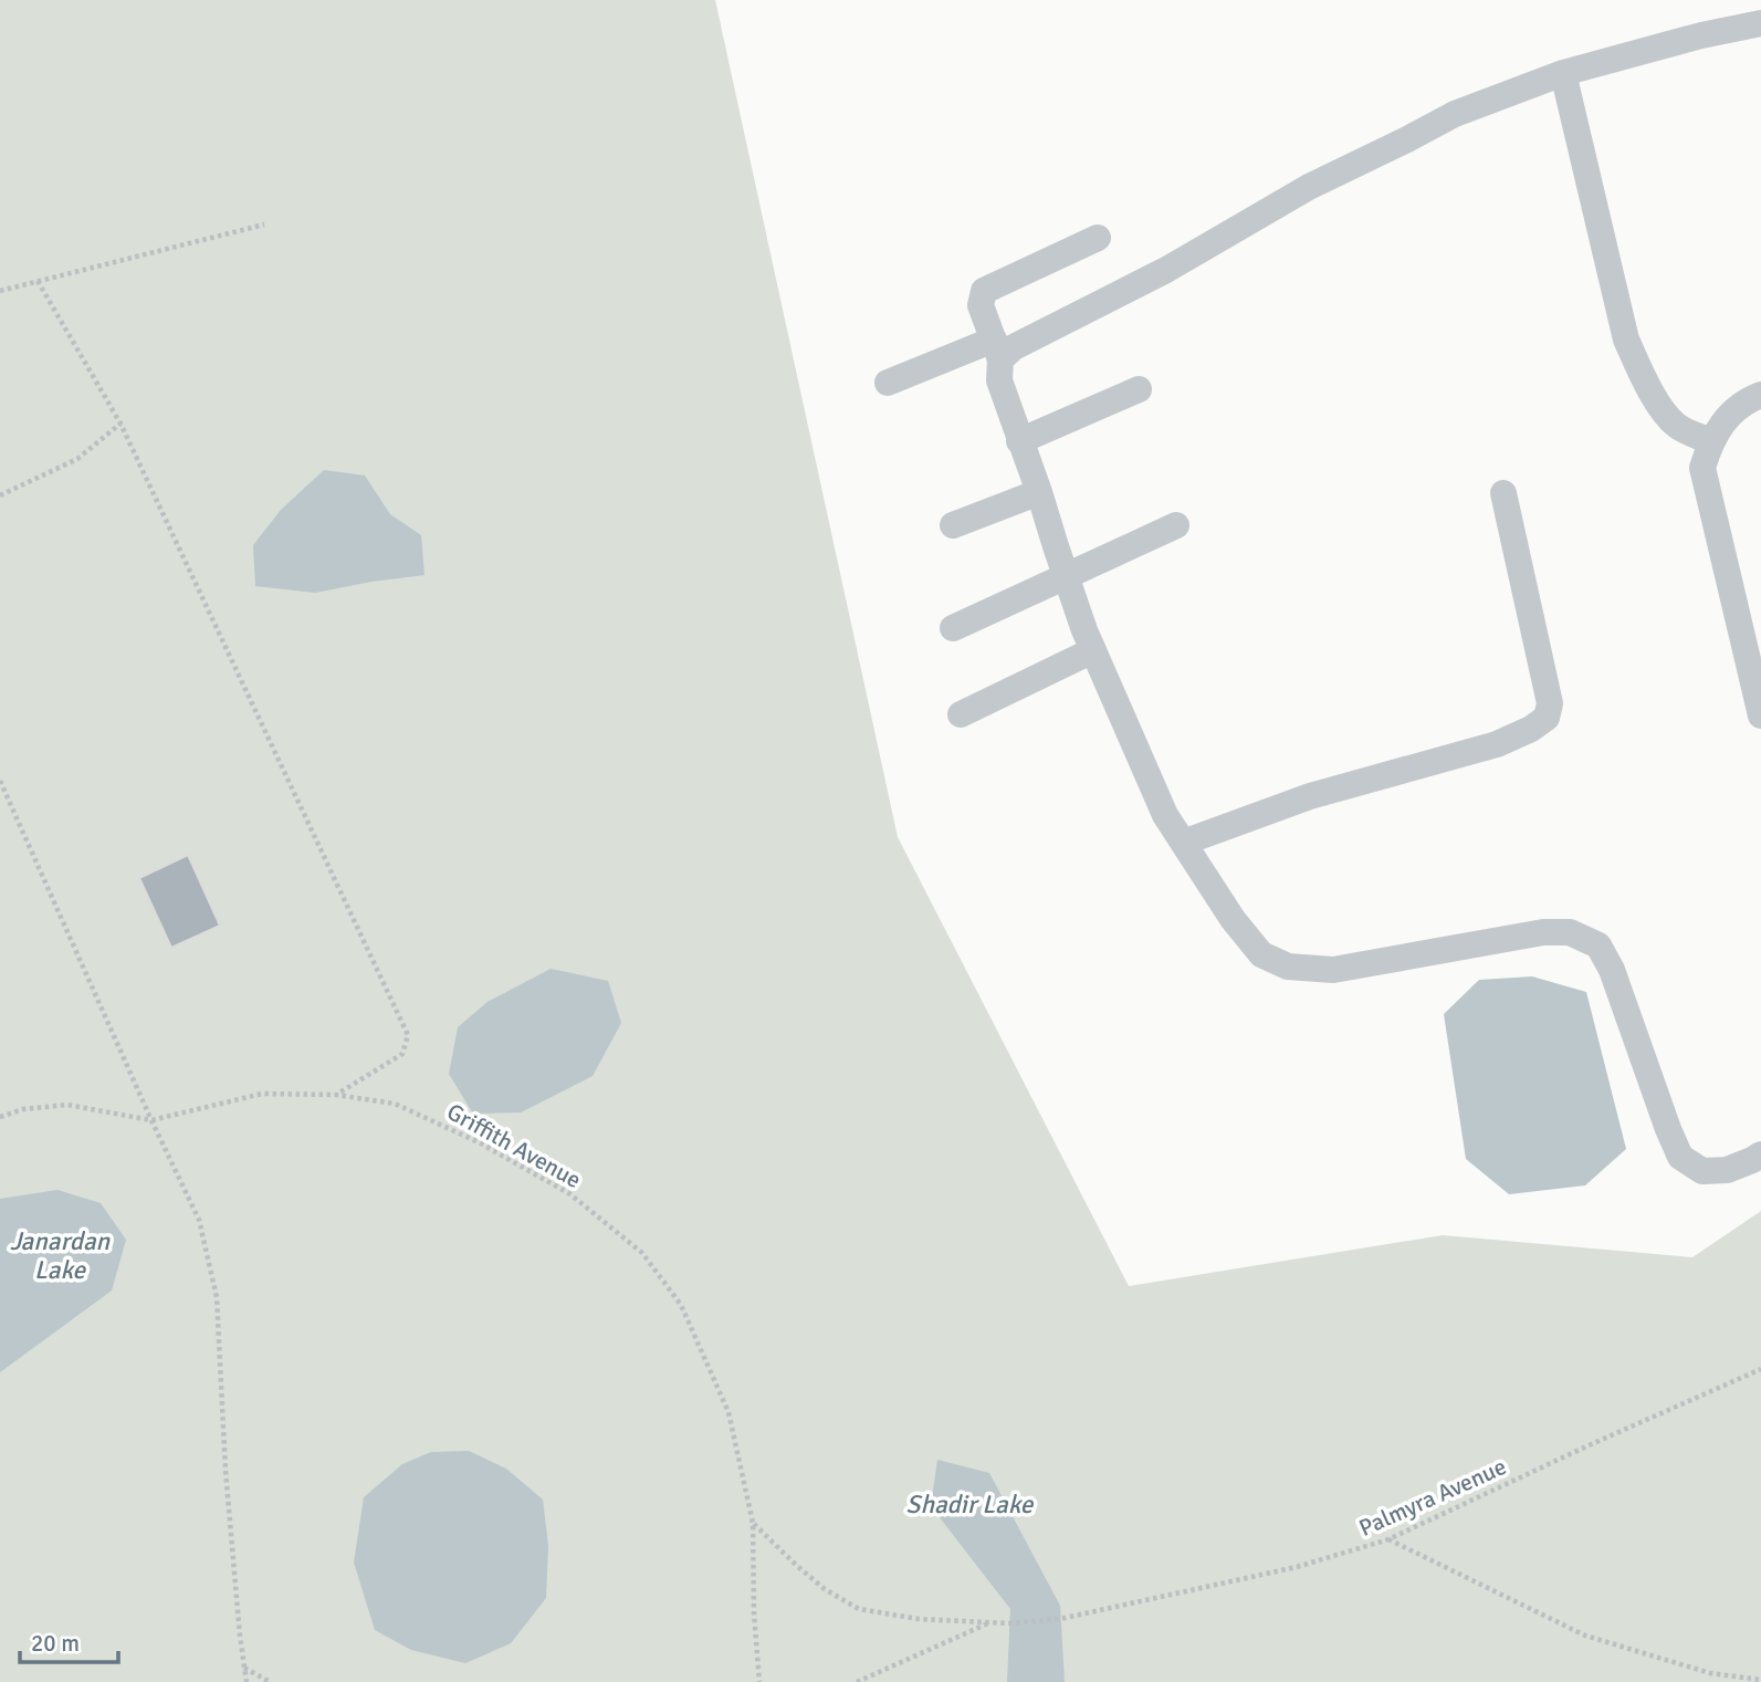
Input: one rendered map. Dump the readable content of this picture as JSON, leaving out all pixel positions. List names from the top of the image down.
{
  "streets": {
    "path": ["Griffith Avenue", "Palmyra Avenue"]
  },
  "crossings": [
    ["Griffith Avenue", "Palmyra Avenue"]
  ],
  "water": ["Janardan Lake", "Shadir Lake"],
  "scale_bar": "20 m"
}
